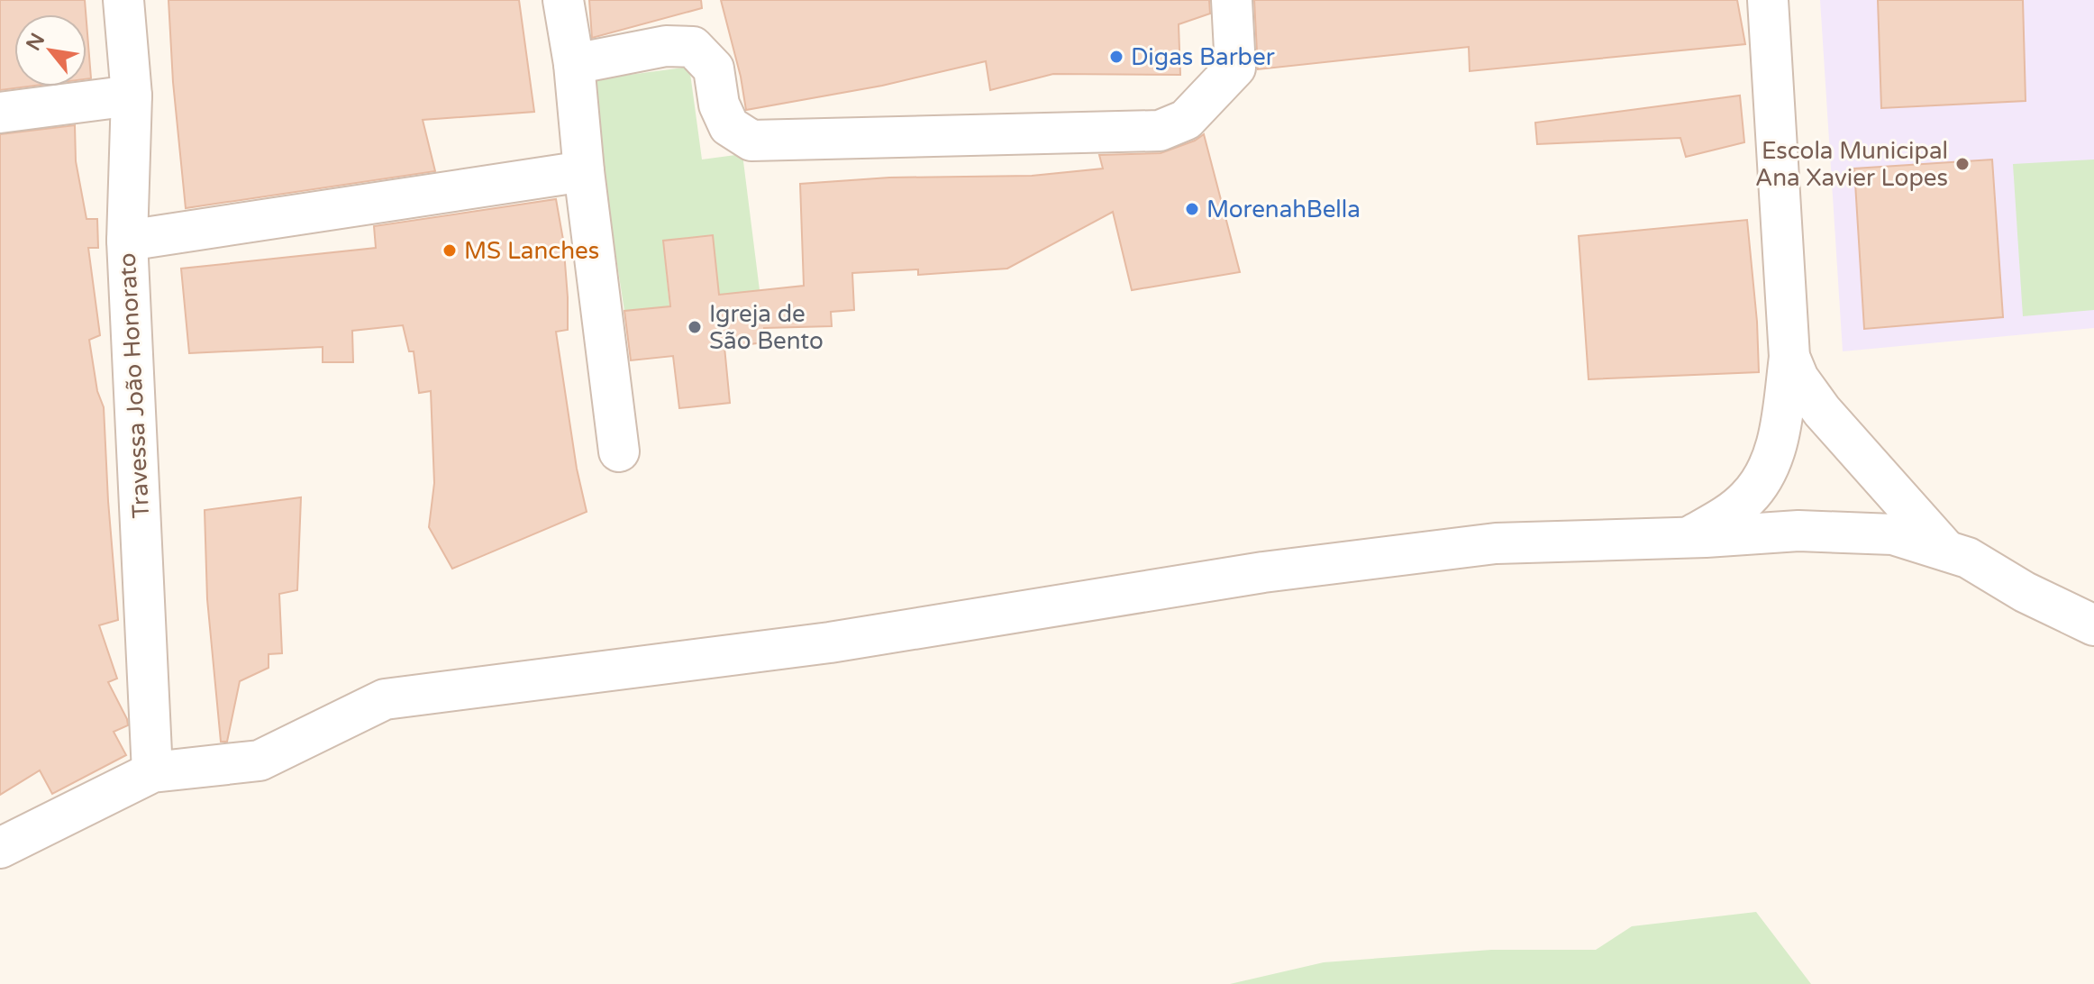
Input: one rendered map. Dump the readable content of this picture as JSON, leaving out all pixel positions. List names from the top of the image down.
{
  "streets": {
    "street": ["Travessa João Honorato"]
  },
  "places": [
    "Digas Barber",
    "Escola Municipal Ana Xavier Lopes",
    "MorenahBella",
    "MS Lanches",
    "Igreja de São Bento"
  ],
  "north": "top left"
}
